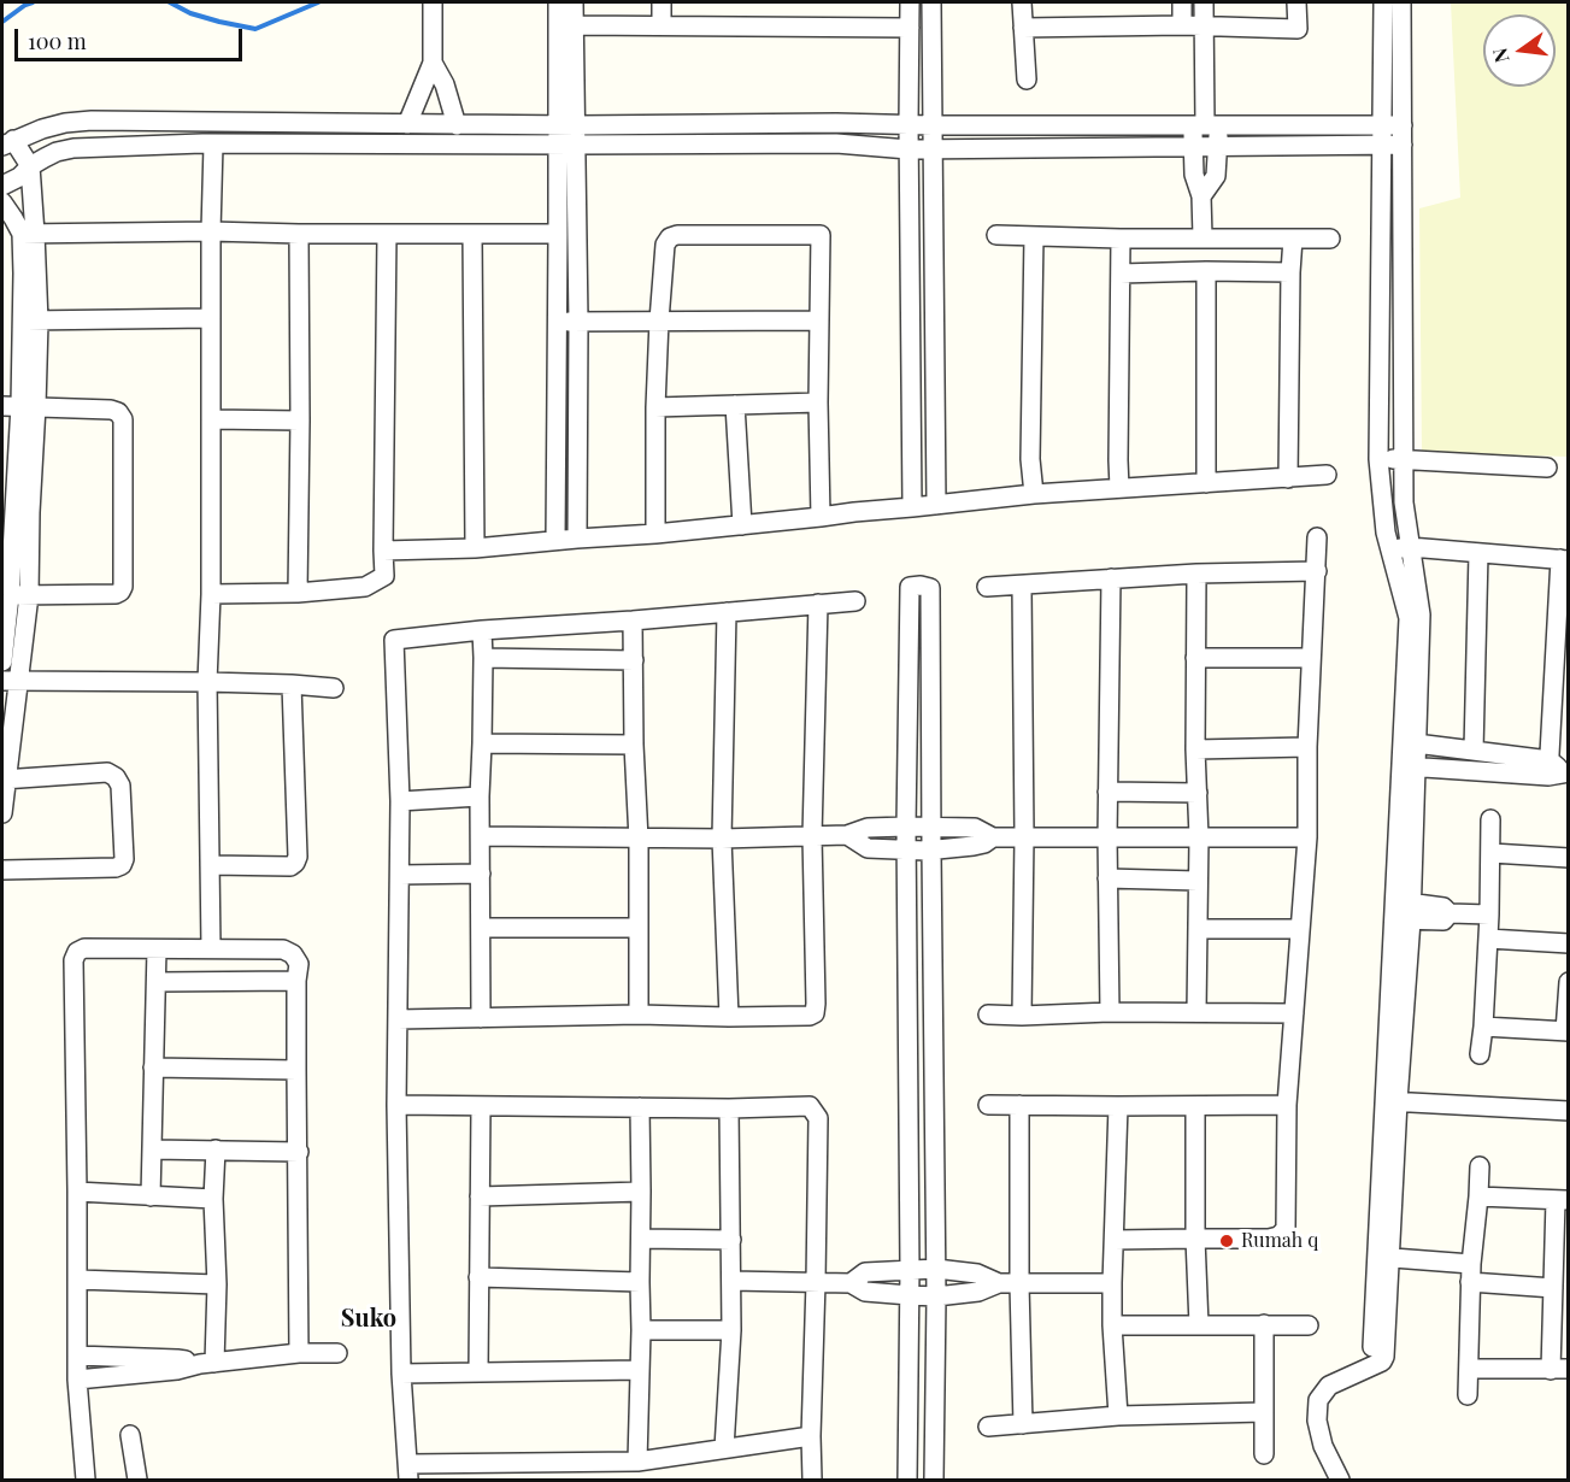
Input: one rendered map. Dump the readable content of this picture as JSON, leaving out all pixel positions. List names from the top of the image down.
{
  "districts": ["Suko"],
  "places": ["Rumah q"],
  "scale_bar": "100 m",
  "north": "left"
}
